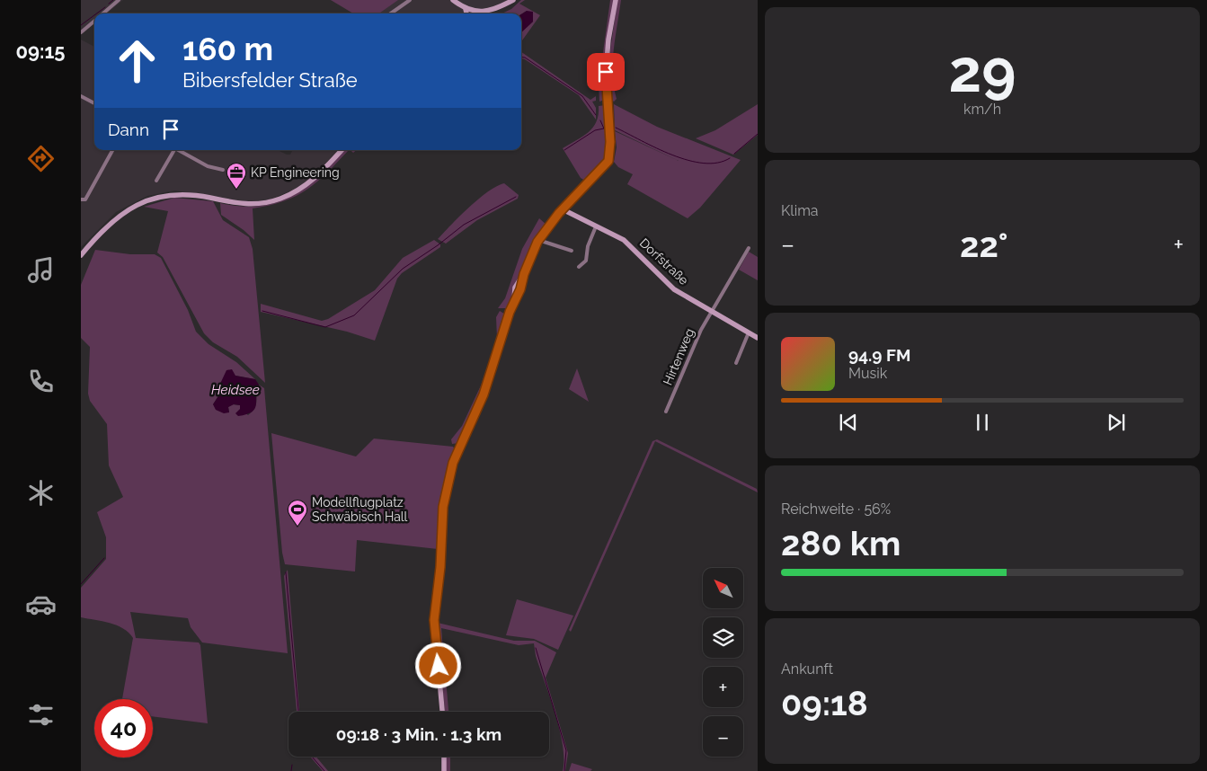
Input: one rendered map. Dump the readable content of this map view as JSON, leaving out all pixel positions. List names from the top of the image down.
{
  "streets": {
    "street": ["Dorfstraße", "Hirtenweg"]
  },
  "crossings": [
    ["Dorfstraße", "Hirtenweg"]
  ],
  "water": ["Heidsee"],
  "places": {
    "office": ["KP Engineering"],
    "sports": ["Modellflugplatz Schwäbisch Hall"]
  },
  "north": "top left",
  "page": {
    "tabs": "09:15",
    "tile": [
      ["29", "km/h"],
      "Klima",
      ["Reichweite · 56%", "280 km"],
      ["Ankunft", "09:18"]
    ],
    "turn": ["160 m", "Bibersfelder Straße"],
    "then": "Dann",
    "heat": ["−", "22°", "+"],
    "song": ["94.9 FM", "Musik"],
    "map_buttons": ["+", "−"],
    "limit": "40",
    "trip": "09:18 · 3 Min. · 1.3 km"
  }
}
